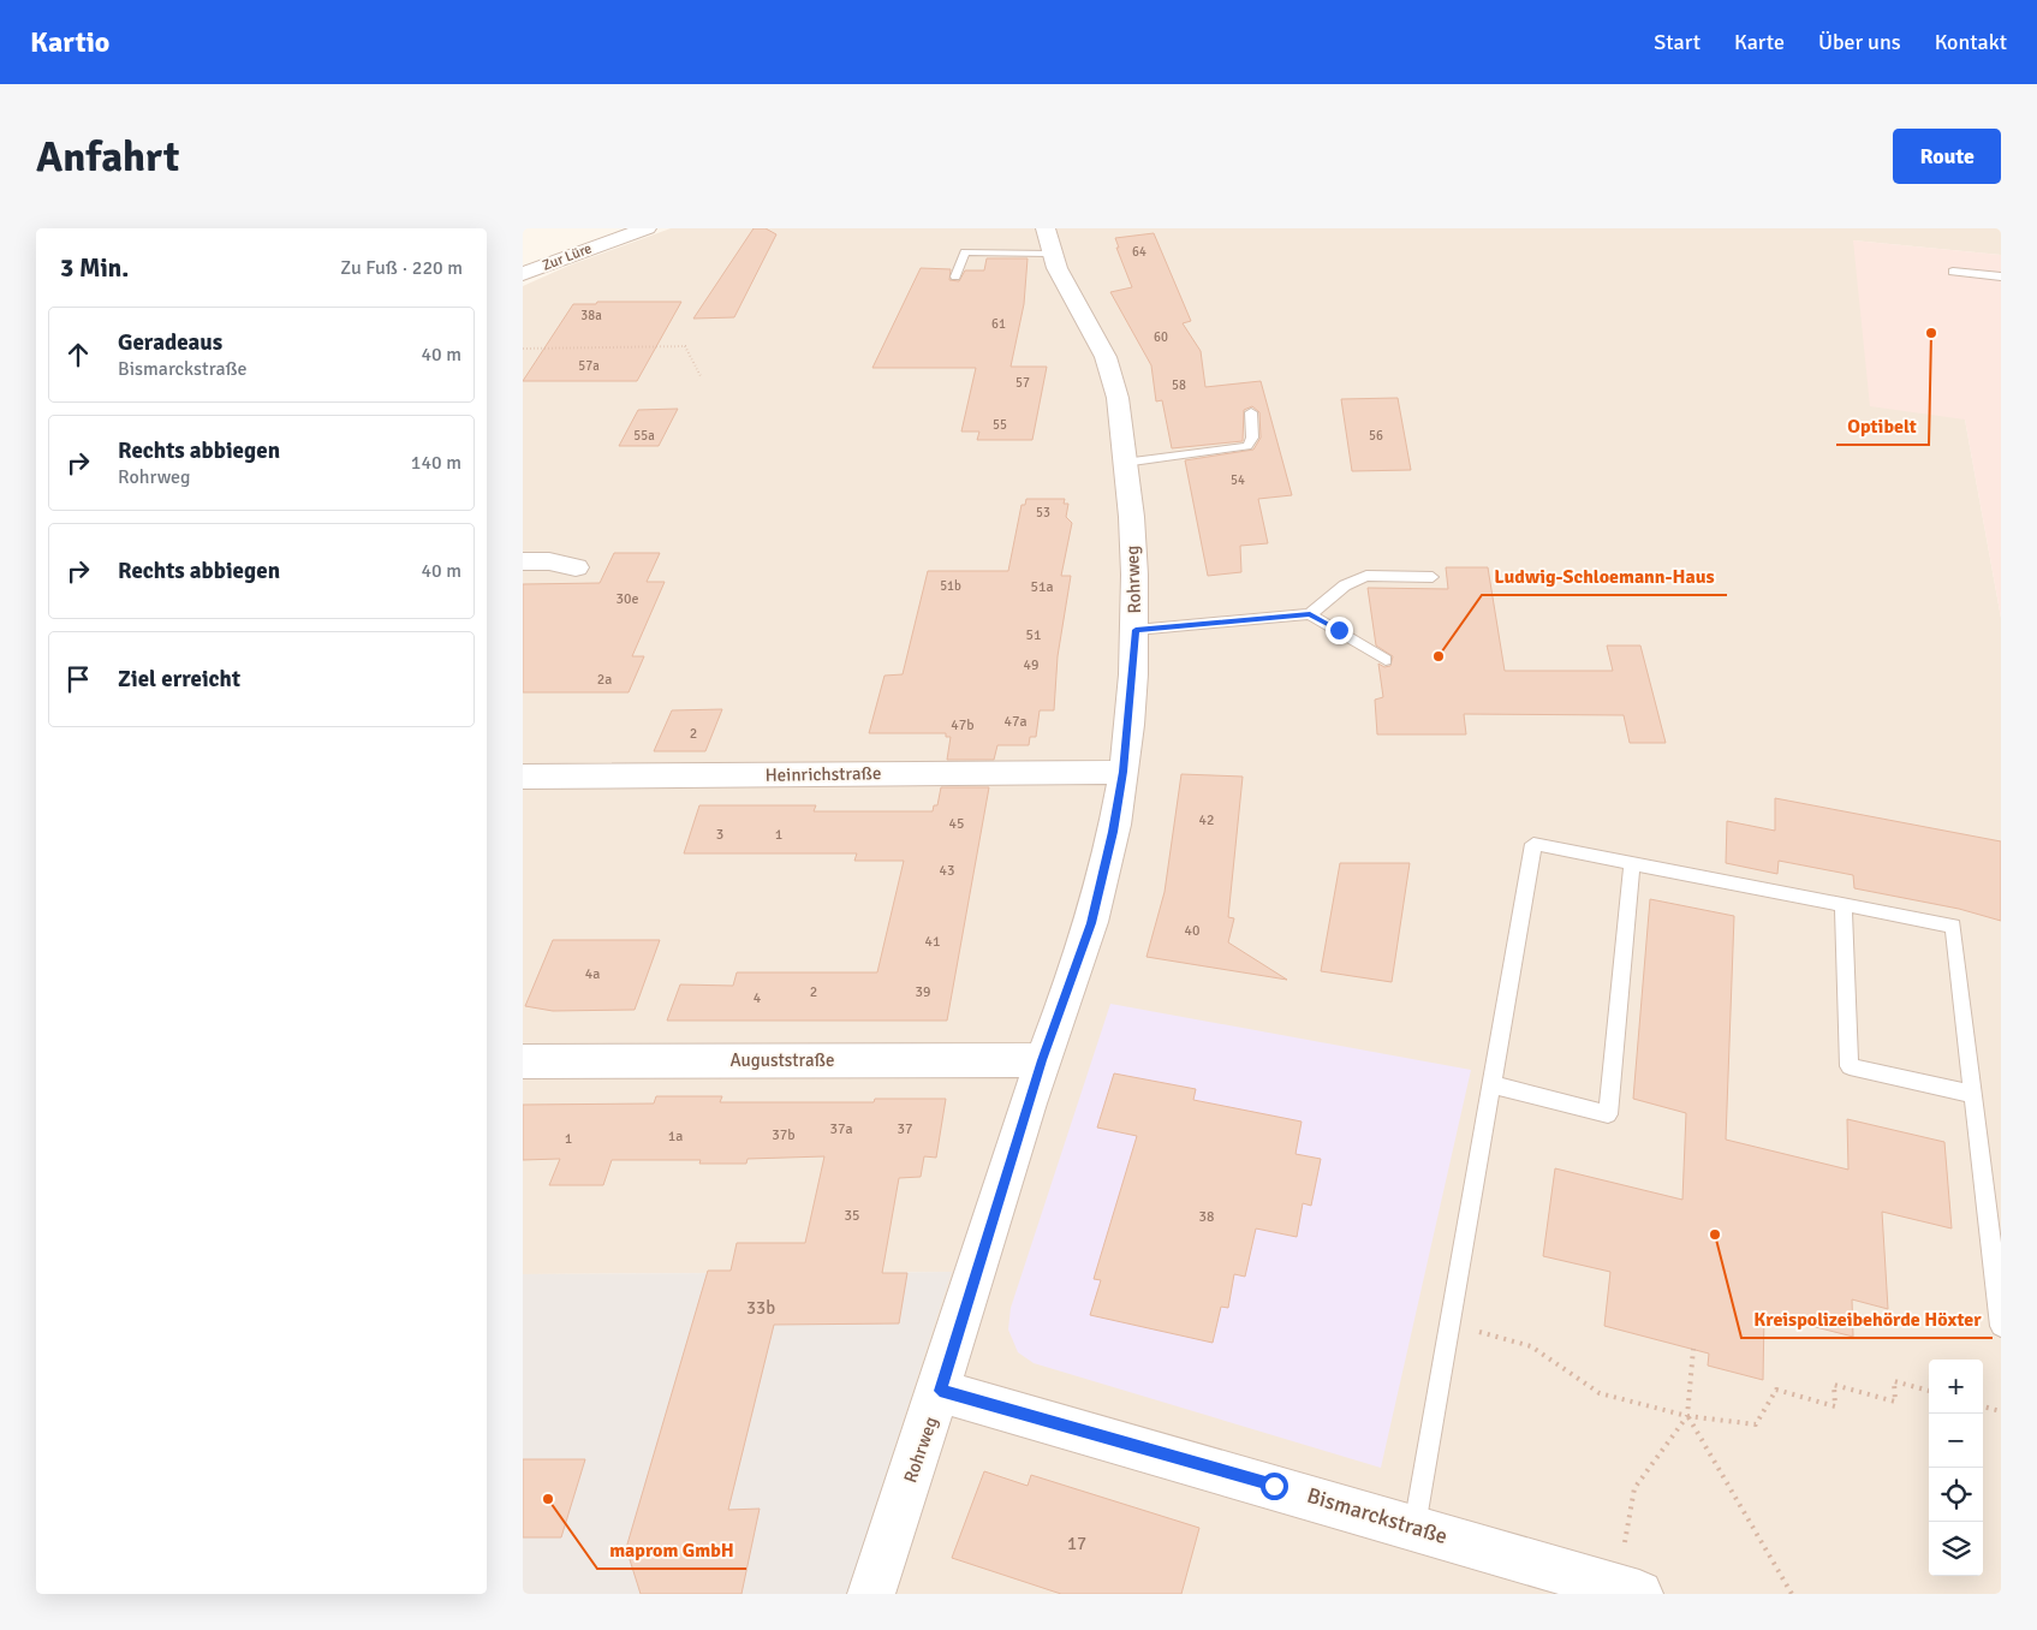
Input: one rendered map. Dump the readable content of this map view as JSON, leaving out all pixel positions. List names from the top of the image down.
{
  "streets": {
    "street": [
      "Zur Lüre",
      "Rohrweg",
      "Heinrichstraße",
      "Auguststraße",
      "Bismarckstraße"
    ]
  },
  "crossings": [
    ["Rohrweg", "Heinrichstraße"],
    ["Rohrweg", "Auguststraße"],
    ["Rohrweg", "Bismarckstraße"]
  ],
  "places": [
    "Optibelt",
    "Ludwig-Schloemann-Haus",
    "Kreispolizeibehörde Höxter",
    "maprom GmbH"
  ],
  "house_numbers": [
    "64",
    "38a",
    "61",
    "60",
    "57a",
    "57",
    "58",
    "55",
    "55a",
    "56",
    "54",
    "53",
    "51b",
    "51a",
    "30e",
    "51",
    "49",
    "2a",
    "47a",
    "47b",
    "2",
    "42",
    "45",
    "3",
    "1",
    "43",
    "40",
    "41",
    "4a",
    "2",
    "39",
    "4",
    "37a",
    "37",
    "37b",
    "1a",
    "1",
    "35",
    "38",
    "33b",
    "17"
  ],
  "page": {
    "header": "Kartio",
    "nav": [
      "Start",
      "Karte",
      "Über uns",
      "Kontakt"
    ],
    "buttons": "Route",
    "title": "Anfahrt",
    "heading": ["3 Min.", "Zu Fuß · 220 m"],
    "list": [
      ["Geradeaus", "Bismarckstraße", "40 m"],
      ["Rechts abbiegen", "Rohrweg", "140 m"],
      ["Rechts abbiegen", "40 m"],
      "Ziel erreicht"
    ],
    "map_buttons": ["+", "−"]
  }
}
